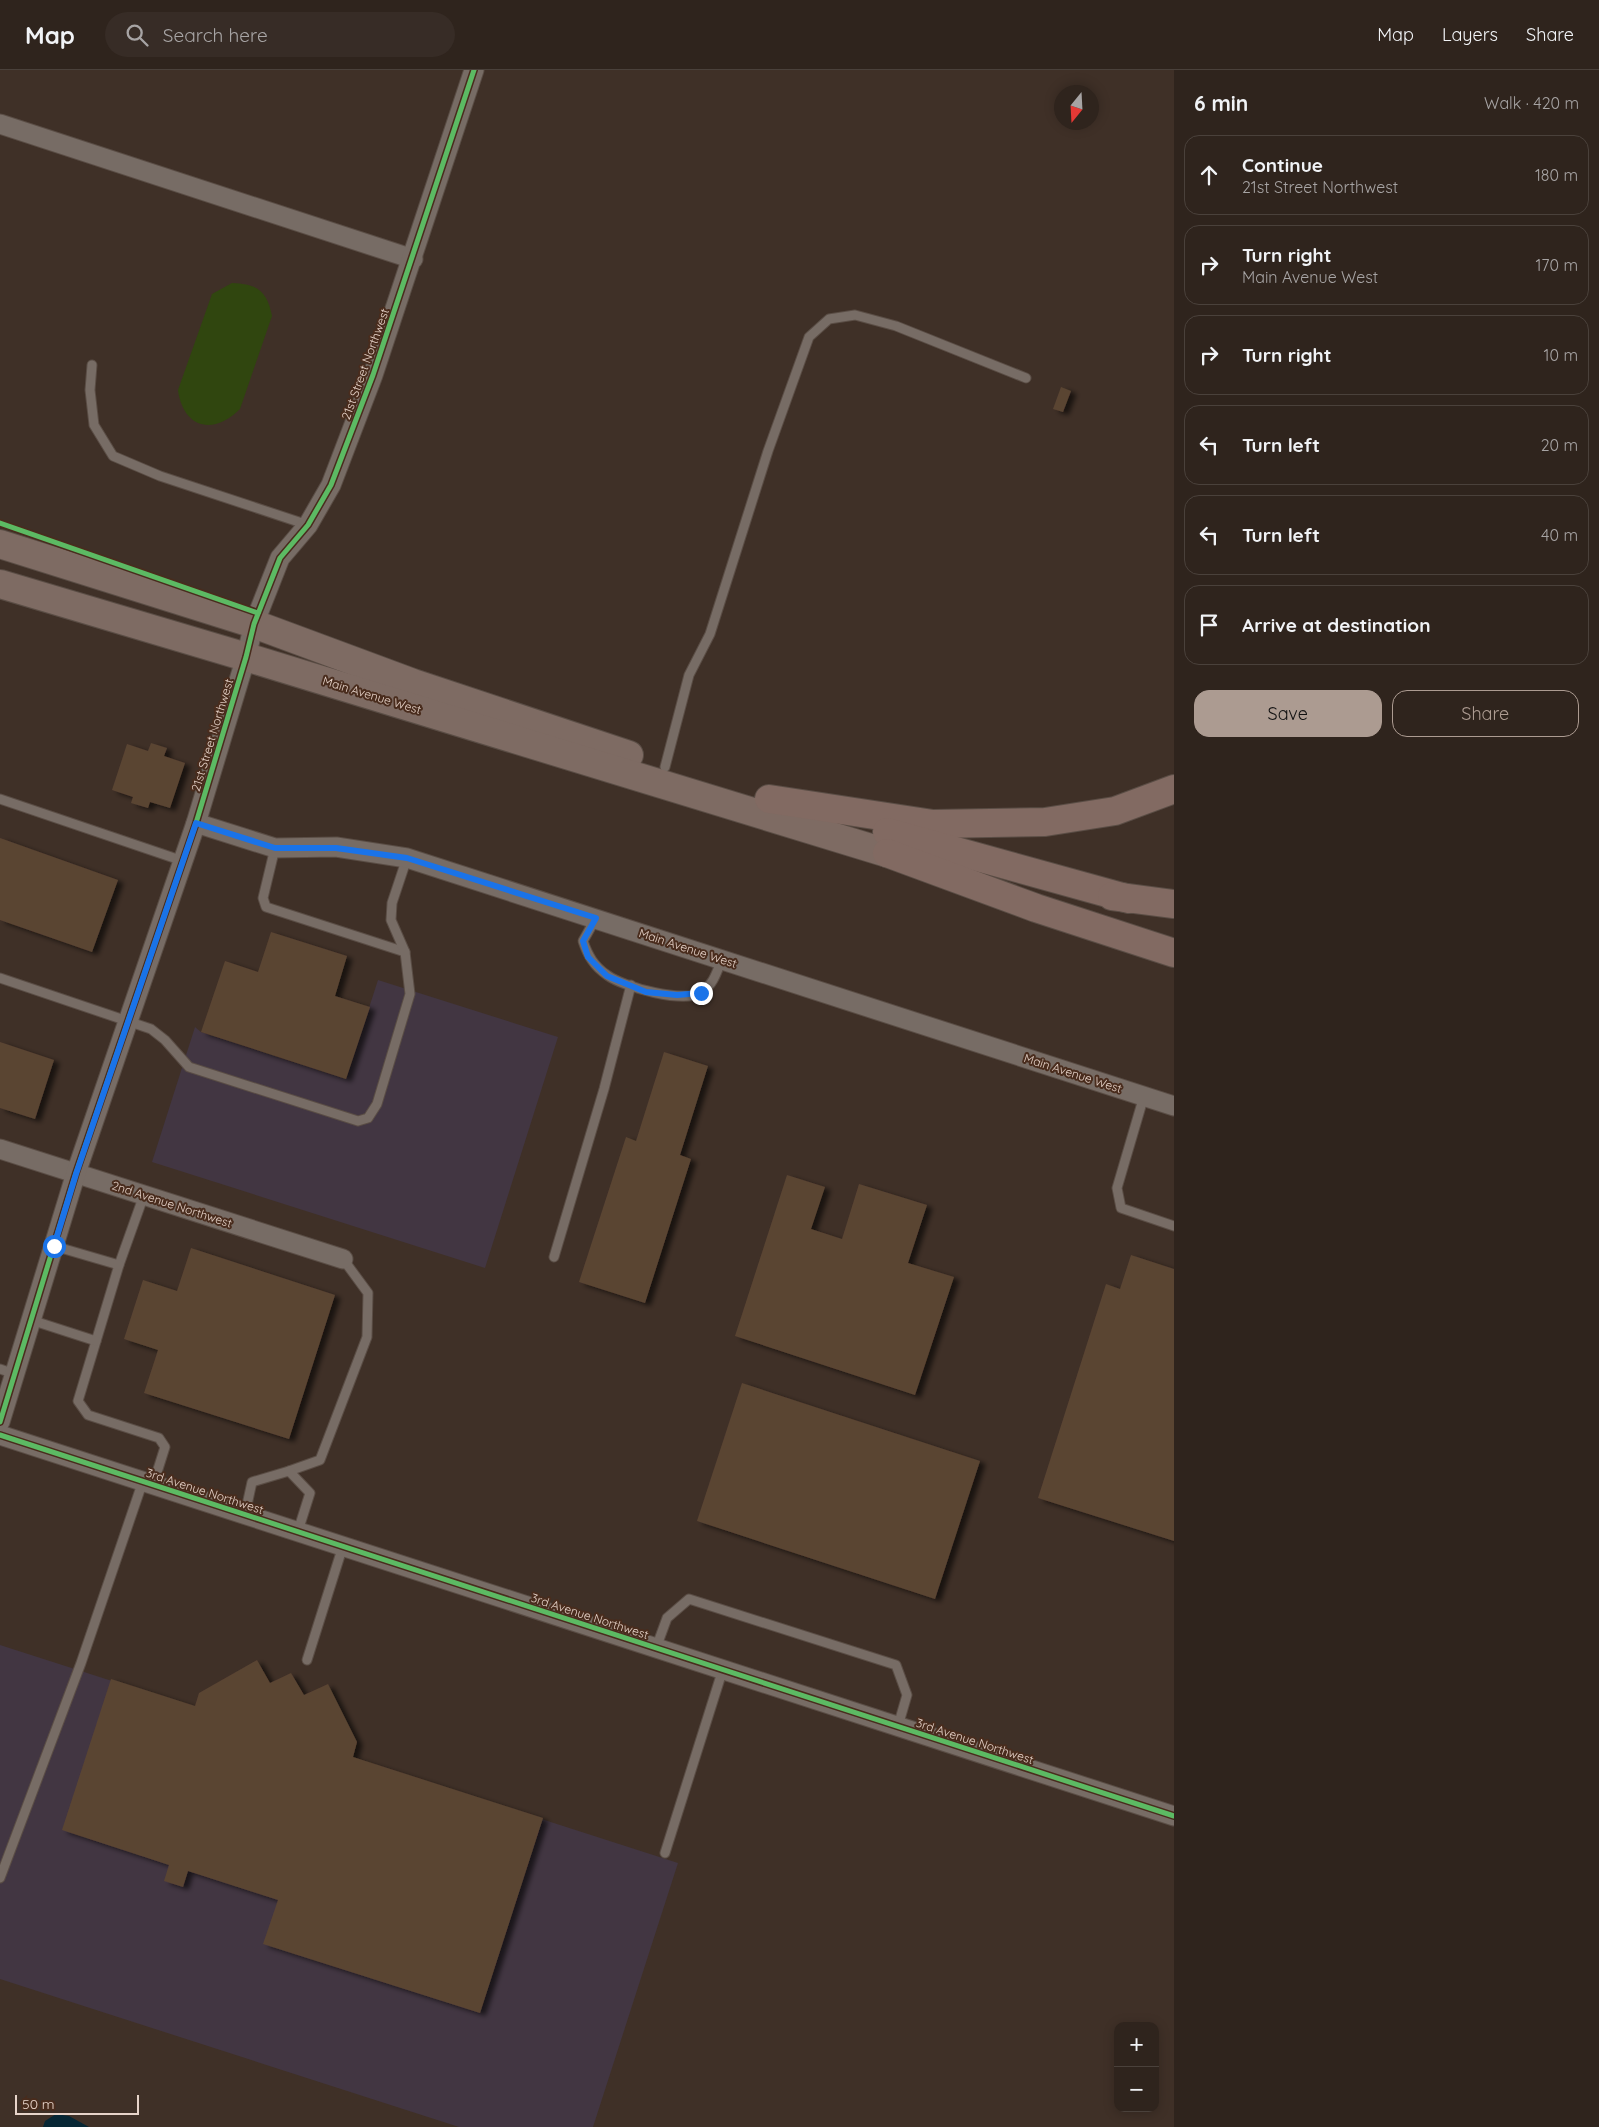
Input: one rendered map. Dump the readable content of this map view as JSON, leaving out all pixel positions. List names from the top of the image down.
{
  "streets": {
    "main road": ["Main Avenue West"],
    "street": ["21st Street Northwest", "2nd Avenue Northwest", "3rd Avenue Northwest"]
  },
  "crossings": [
    ["21st Street Northwest", "Main Avenue West"],
    ["21st Street Northwest", "2nd Avenue Northwest"]
  ],
  "scale_bar": "50 m",
  "north": "bottom",
  "page": {
    "header": "Map",
    "search": "Search here",
    "nav": ["Map", "Layers", "Share"],
    "heading": ["6 min", "Walk · 420 m"],
    "list": [
      ["Continue", "21st Street Northwest", "180 m"],
      ["Turn right", "Main Avenue West", "170 m"],
      ["Turn right", "10 m"],
      ["Turn left", "20 m"],
      ["Turn left", "40 m"],
      "Arrive at destination"
    ],
    "buttons": ["Save", "Share"],
    "map_buttons": ["+", "−"],
    "scale": "50 m"
  }
}
